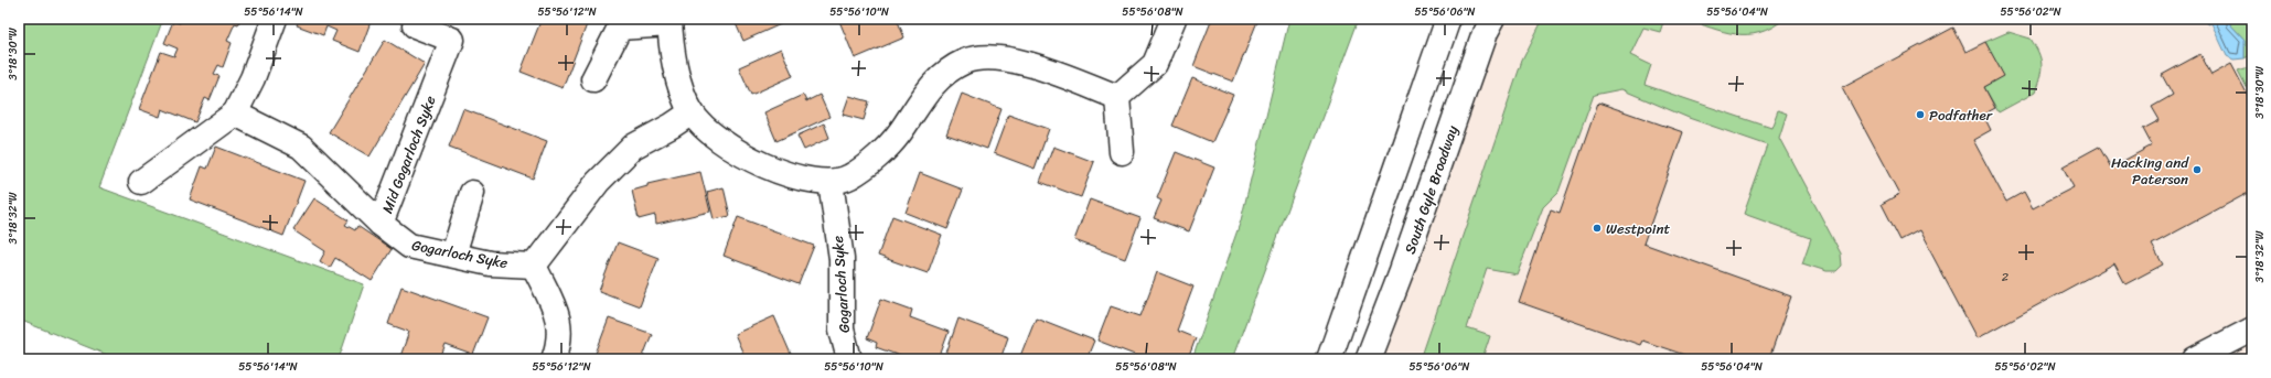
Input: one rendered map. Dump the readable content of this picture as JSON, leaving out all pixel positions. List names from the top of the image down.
{
  "streets": {
    "street": ["Mid Gogarloch Syke", "South Gyle Broadway", "Gogarloch Syke"]
  },
  "crossings": [
    ["Mid Gogarloch Syke", "Gogarloch Syke"]
  ],
  "places": ["Podfather", "Hacking and Paterson", "Westpoint"],
  "house_numbers": ["2"],
  "coordinates": [
    "55°56'14\"N",
    "55°56'12\"N",
    "55°56'10\"N",
    "55°56'08\"N",
    "55°56'06\"N",
    "55°56'04\"N",
    "55°56'02\"N",
    "3°18'30\"W",
    "3°18'32\"W"
  ]
}
